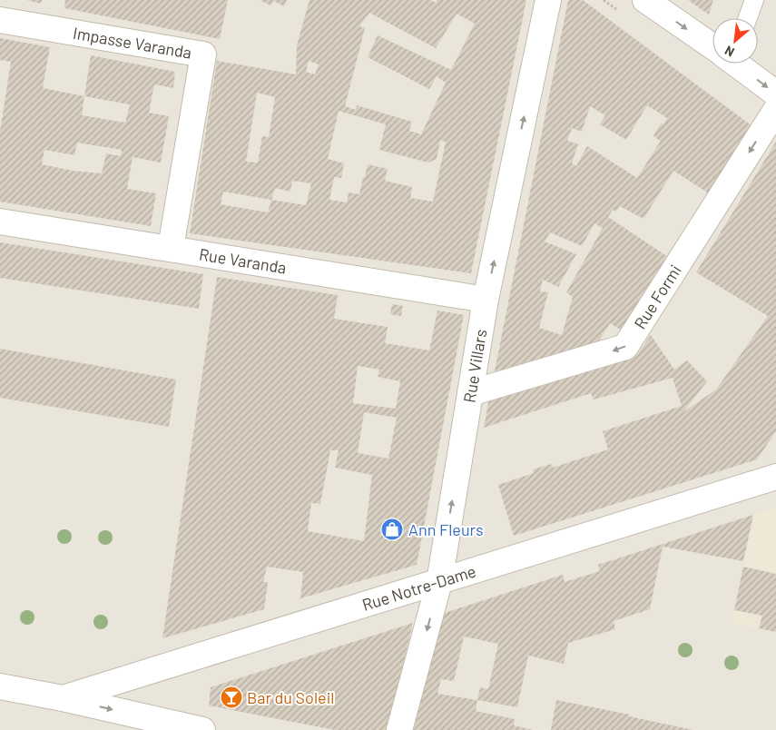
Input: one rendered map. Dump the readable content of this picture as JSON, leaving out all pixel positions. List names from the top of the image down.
{
  "streets": {
    "street": [
      "Impasse Varanda",
      "Rue Varanda",
      "Rue Formi",
      "Rue Villars",
      "Rue Notre-Dame"
    ]
  },
  "crossings": [
    ["Impasse Varanda", "Rue Varanda"],
    ["Rue Varanda", "Rue Villars"],
    ["Rue Formi", "Rue Villars"],
    ["Rue Villars", "Rue Notre-Dame"]
  ],
  "one_way": ["Rue Formi"],
  "places": {
    "shop": ["Ann Fleurs"],
    "bar": ["Bar du Soleil"]
  },
  "north": "bottom left"
}
